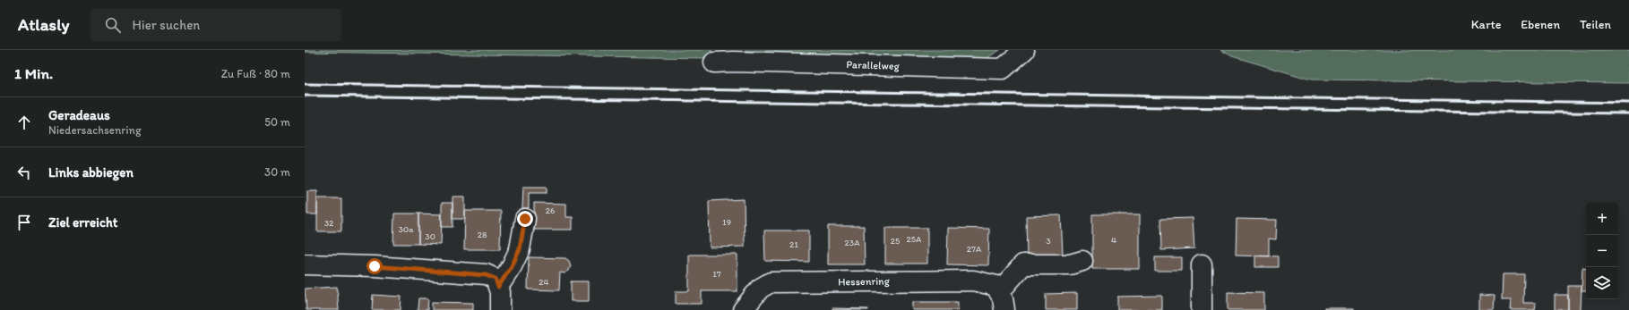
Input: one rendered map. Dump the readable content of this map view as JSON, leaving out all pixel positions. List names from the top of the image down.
{
  "streets": {
    "street": ["Parallelweg", "Hessenring"]
  },
  "house_numbers": [
    "26",
    "19",
    "32",
    "30a",
    "28",
    "30",
    "25A",
    "4",
    "25",
    "3",
    "23A",
    "21",
    "27A",
    "17",
    "24"
  ],
  "page": {
    "header": "Atlasly",
    "search": "Hier suchen",
    "nav": ["Karte", "Ebenen", "Teilen"],
    "heading": ["1 Min.", "Zu Fuß · 80 m"],
    "list": [
      ["Geradeaus", "Niedersachsenring", "50 m"],
      ["Links abbiegen", "30 m"],
      "Ziel erreicht"
    ],
    "map_buttons": ["+", "−"]
  }
}
